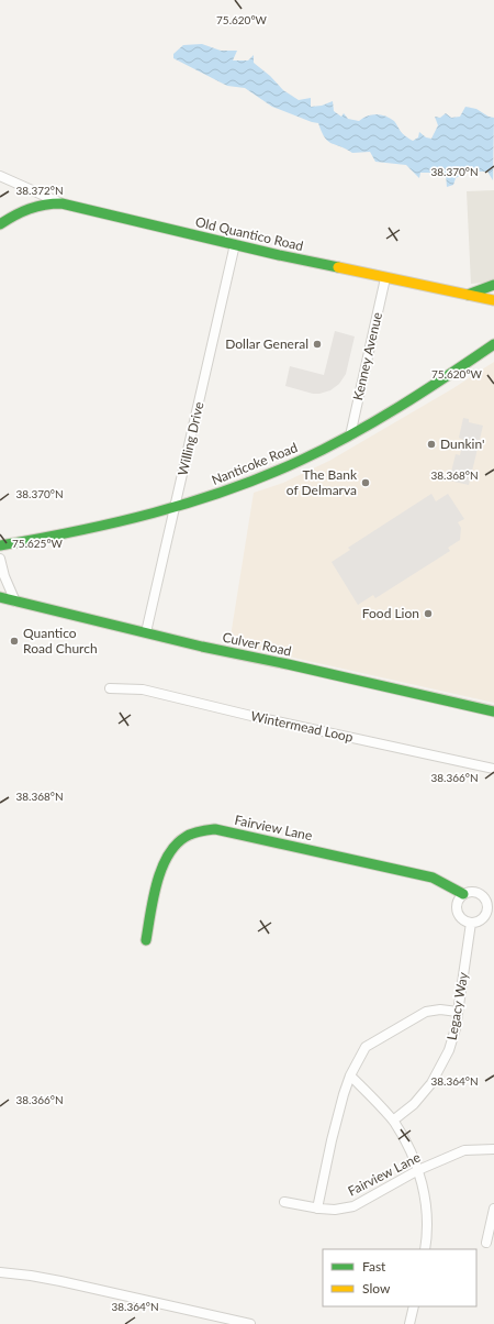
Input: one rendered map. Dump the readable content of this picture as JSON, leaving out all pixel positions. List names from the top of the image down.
{
  "streets": {
    "street": [
      "Old Quantico Road",
      "Kenney Avenue",
      "Willing Drive",
      "Nanticoke Road",
      "Culver Road",
      "Wintermead Loop",
      "Fairview Lane",
      "Legacy Way"
    ]
  },
  "crossings": [
    ["Old Quantico Road", "Kenney Avenue"],
    ["Old Quantico Road", "Willing Drive"],
    ["Kenney Avenue", "Nanticoke Road"],
    ["Willing Drive", "Nanticoke Road"],
    ["Willing Drive", "Culver Road"],
    ["Fairview Lane", "Legacy Way"]
  ],
  "places": [
    "Dollar General",
    "Dunkin'",
    "The Bank of Delmarva",
    "Food Lion",
    "Quantico Road Church"
  ],
  "legend": ["Fast", "Slow"],
  "coordinates": [
    "75.620°W",
    "38.370°N",
    "38.372°N",
    "38.368°N",
    "75.625°W",
    "38.366°N",
    "38.364°N"
  ]
}
